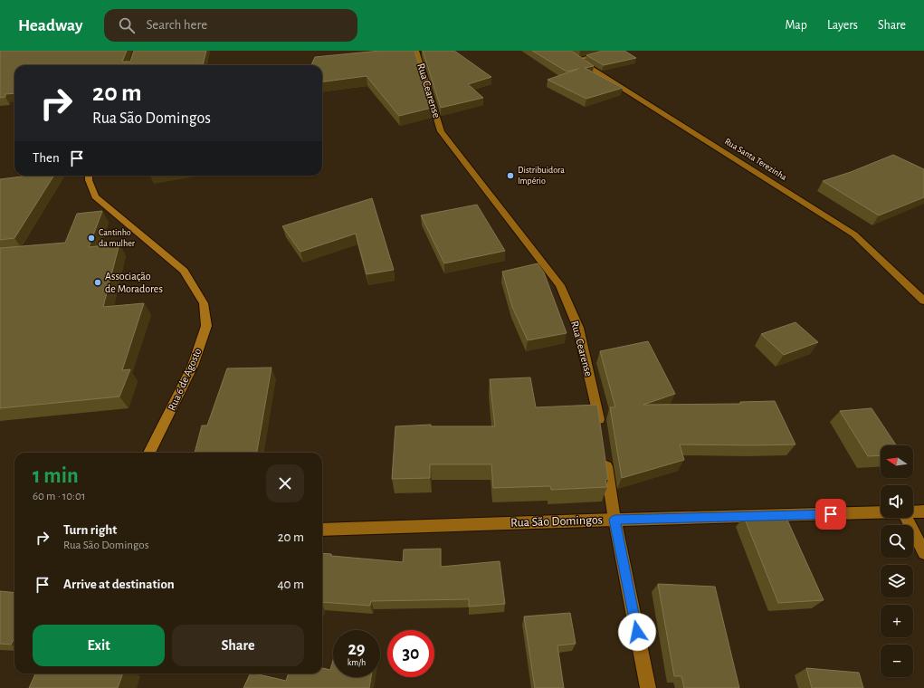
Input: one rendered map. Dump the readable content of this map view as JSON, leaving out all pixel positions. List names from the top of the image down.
{
  "streets": {
    "street": [
      "Rua Cearense",
      "Rua Santa Terezinha",
      "Rua 6 de Agosto",
      "Rua São Domingos"
    ]
  },
  "places": ["Distribuidora Império", "Cantinho da mulher", "Associação de Moradores"],
  "north": "left",
  "page": {
    "header": "Headway",
    "search": "Search here",
    "nav": ["Map", "Layers", "Share"],
    "turn": ["20 m", "Rua São Domingos"],
    "then": "Then",
    "map_buttons": ["+", "−"],
    "heading": ["1 min", "60 m · 10:01"],
    "list": [
      {
        "name": "Turn right",
        "note": "Rua São Domingos",
        "value": "20 m"
      },
      {
        "name": "Arrive at destination",
        "value": "40 m"
      }
    ],
    "buttons": ["Exit", "Share"],
    "speed": "29 km/h",
    "limit": "30"
  }
}
